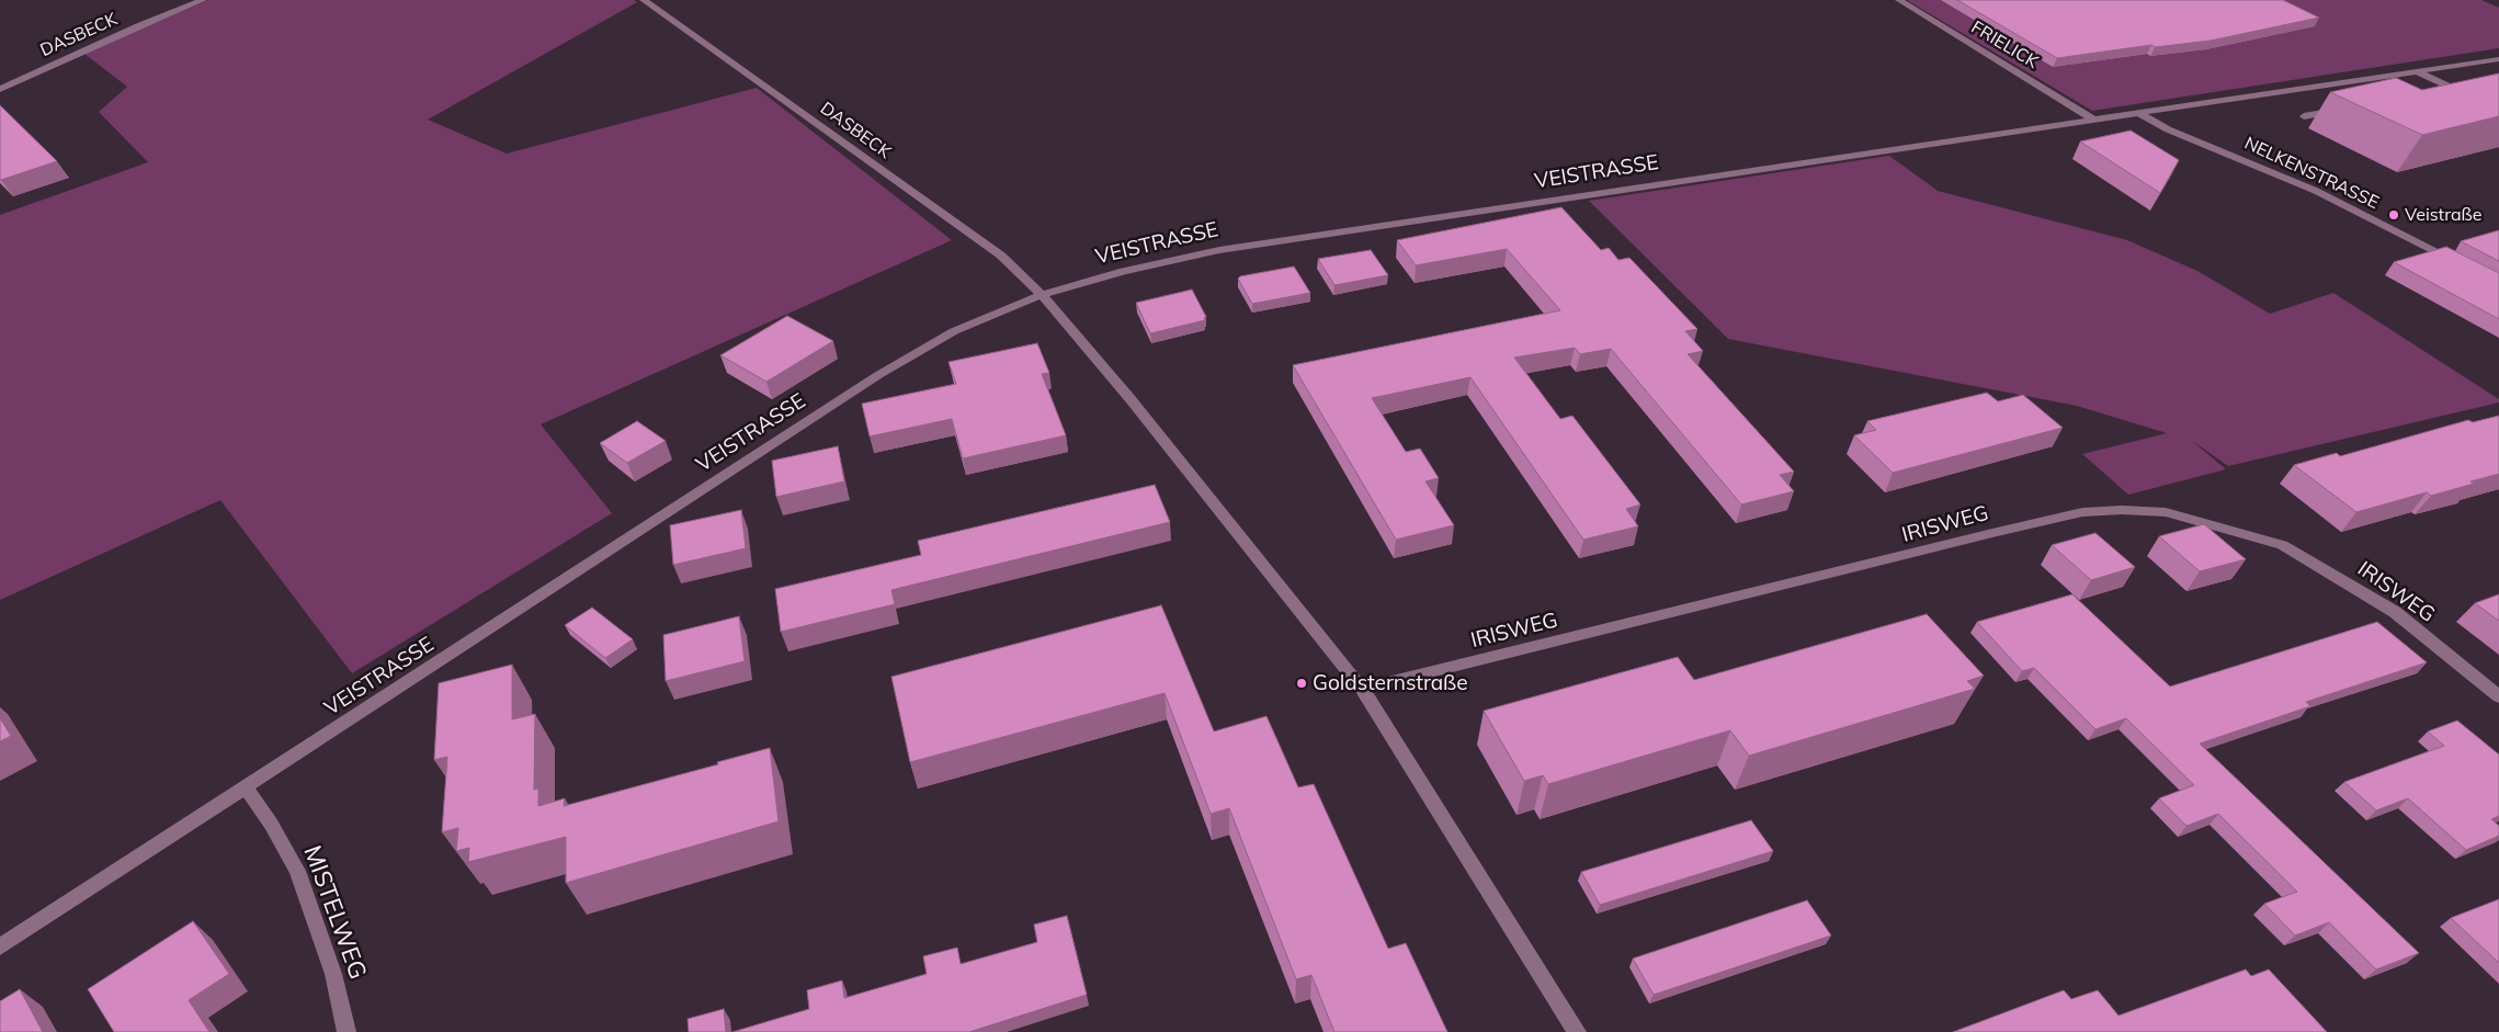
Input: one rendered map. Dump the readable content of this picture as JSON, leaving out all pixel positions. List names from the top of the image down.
{
  "streets": {
    "street": [
      "DASBECK",
      "FRIELICK",
      "VEISTRASSE",
      "NELKENSTRASSE",
      "IRISWEG",
      "MISTELWEG"
    ]
  },
  "crossings": [
    ["DASBECK", "VEISTRASSE"],
    ["FRIELICK", "VEISTRASSE"],
    ["VEISTRASSE", "NELKENSTRASSE"],
    ["VEISTRASSE", "MISTELWEG"]
  ],
  "places": ["Veistraße", "Goldsternstraße"]
}
